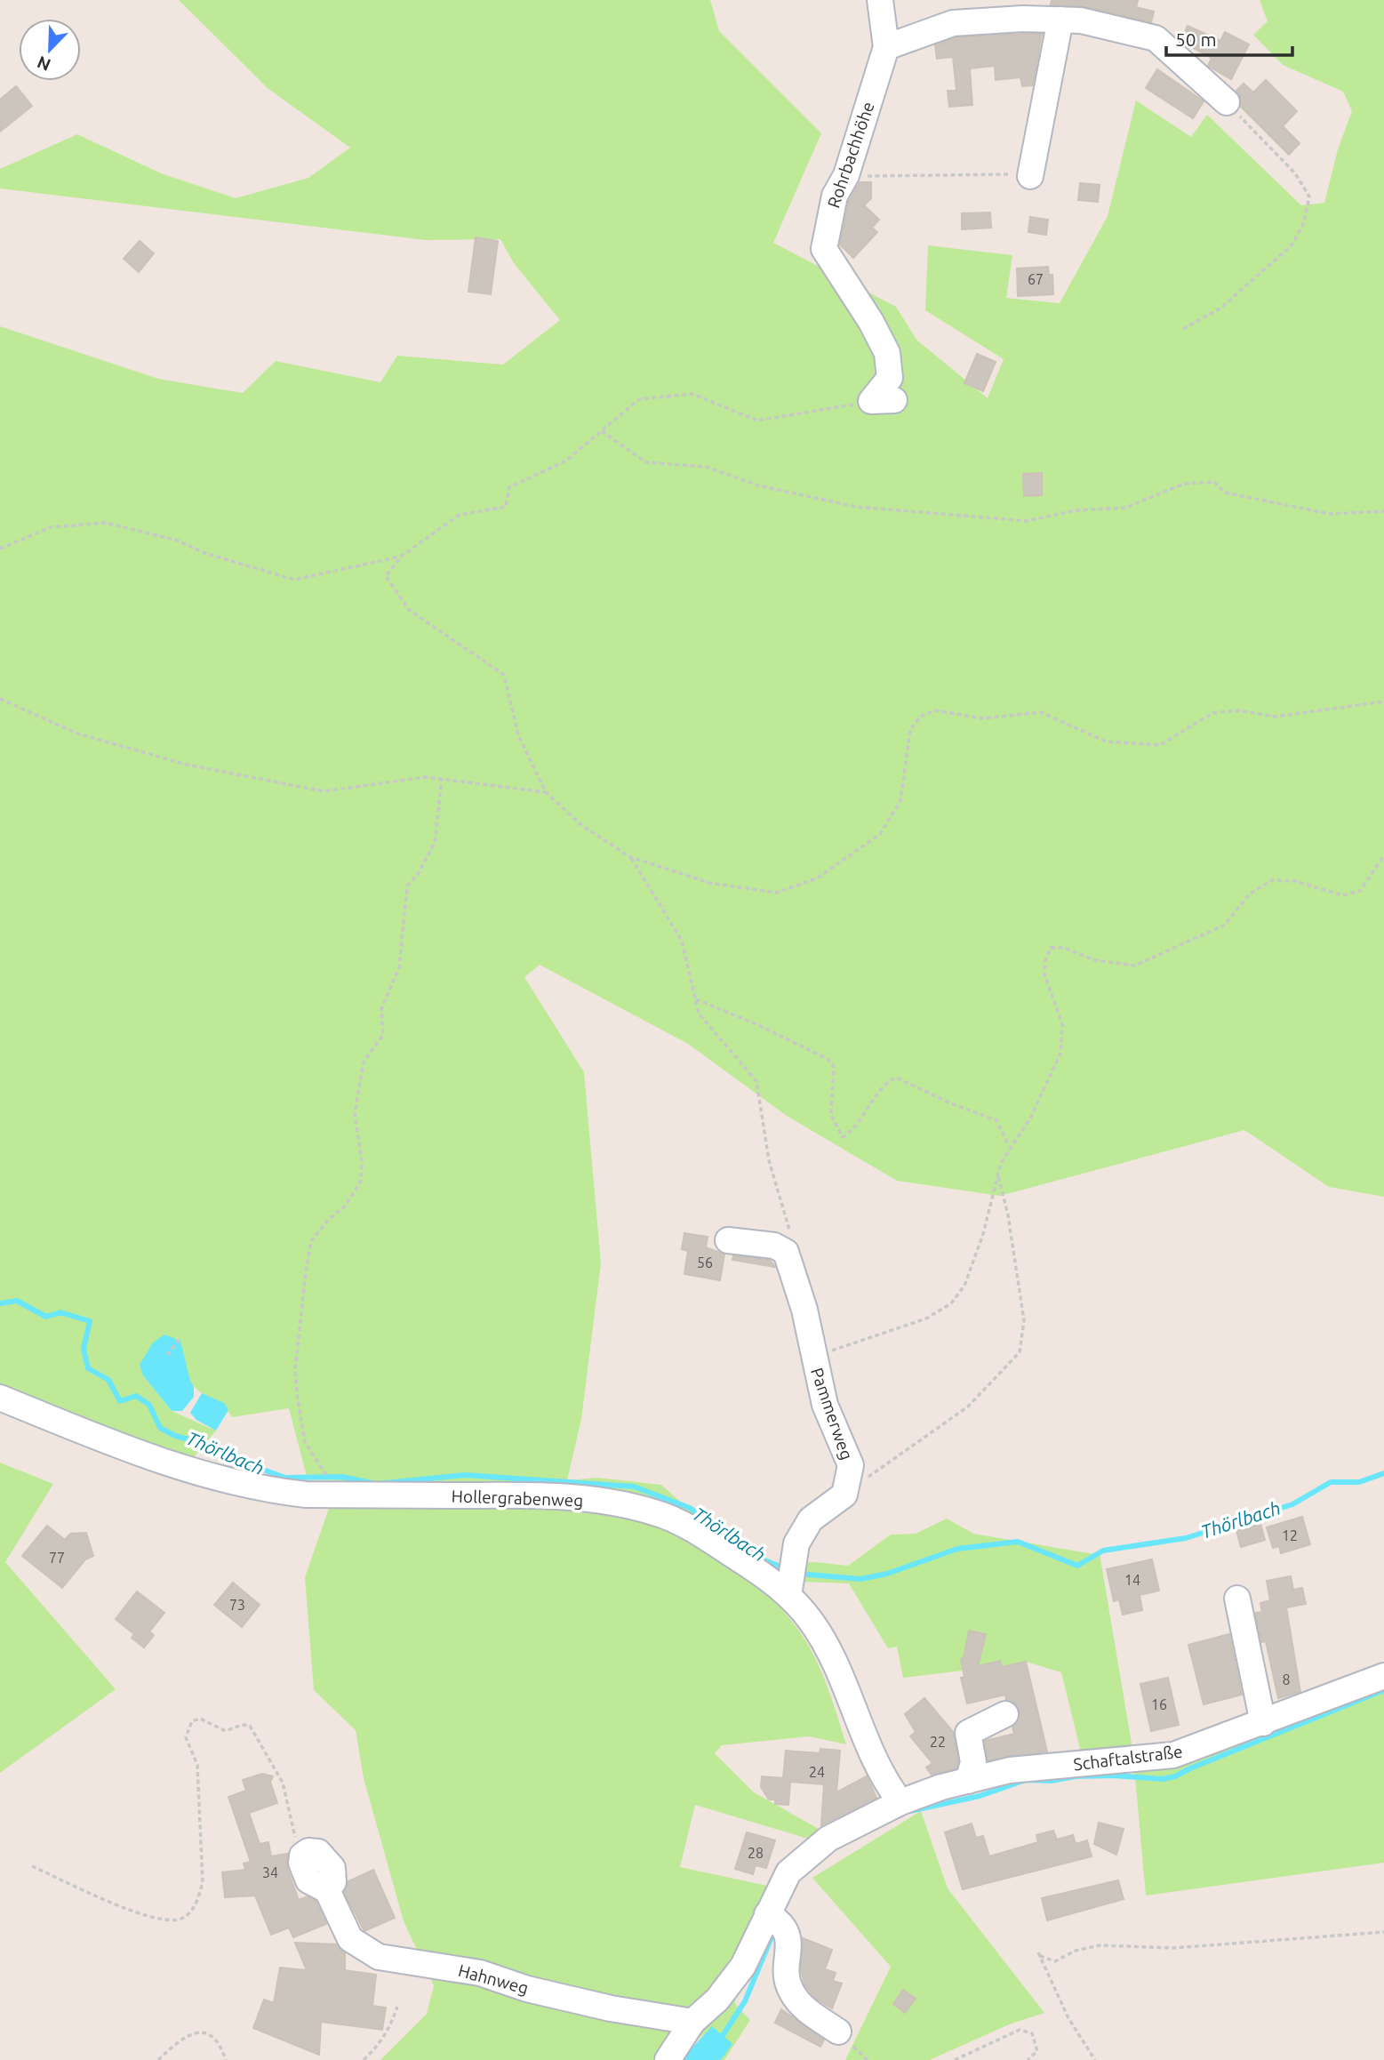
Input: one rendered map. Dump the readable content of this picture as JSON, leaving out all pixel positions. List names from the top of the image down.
{
  "streets": {
    "street": [
      "Rohrbachhöhe",
      "Pammerweg",
      "Hollergrabenweg",
      "Schaftalstraße",
      "Hahnweg"
    ]
  },
  "crossings": [
    ["Hollergrabenweg", "Schaftalstraße"],
    ["Schaftalstraße", "Hahnweg"]
  ],
  "water": ["Thörlbach"],
  "house_numbers": [
    "67",
    "56",
    "12",
    "77",
    "14",
    "73",
    "8",
    "16",
    "22",
    "24",
    "28",
    "34"
  ],
  "scale_bar": "50 m",
  "north": "bottom left"
}
